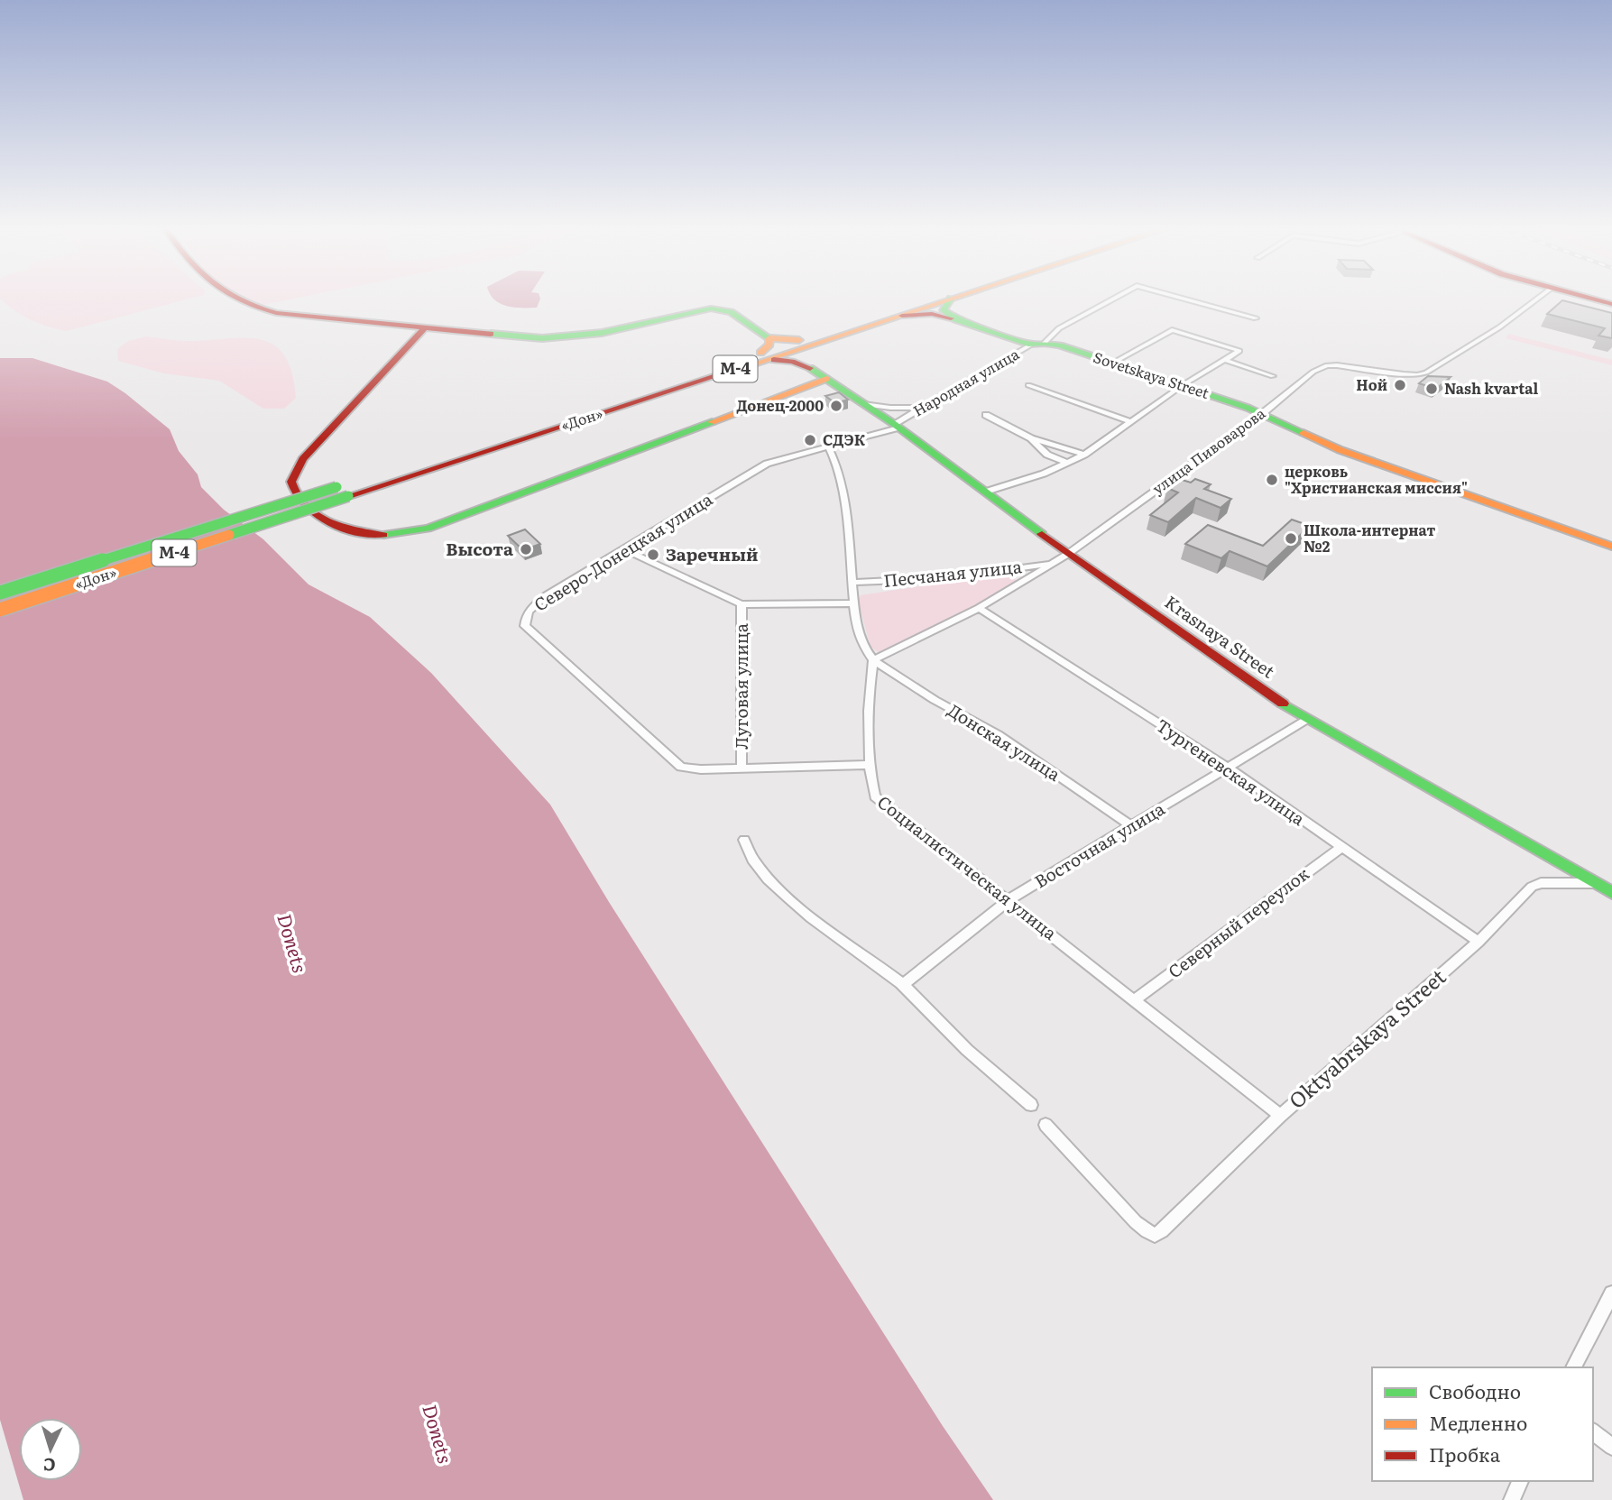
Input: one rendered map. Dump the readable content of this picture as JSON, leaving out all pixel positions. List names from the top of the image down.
{
  "streets": {
    "main road": [
      "М-4",
      "Sovetskaya Street",
      "«Дон»",
      "Krasnaya Street"
    ],
    "street": [
      "Народная улица",
      "улица Пивоварова",
      "Северо-Донецкая улица",
      "Песчаная улица",
      "Луговая улица",
      "Донская улица",
      "Тургеневская улица",
      "Восточная улица",
      "Социалистическая улица",
      "Северный переулок",
      "Oktyabrskaya Street"
    ]
  },
  "crossings": [
    ["Sovetskaya Street", "Народная улица"],
    ["Sovetskaya Street", "«Дон»"],
    ["Sovetskaya Street", "улица Пивоварова"],
    ["Народная улица", "Северо-Донецкая улица"],
    ["Народная улица", "Krasnaya Street"],
    ["улица Пивоварова", "Песчаная улица"],
    ["улица Пивоварова", "Krasnaya Street"],
    ["улица Пивоварова", "Донская улица"],
    ["улица Пивоварова", "Тургеневская улица"],
    ["улица Пивоварова", "Социалистическая улица"],
    ["Северо-Донецкая улица", "Krasnaya Street"],
    ["Северо-Донецкая улица", "Луговая улица"],
    ["Krasnaya Street", "Восточная улица"],
    ["Krasnaya Street", "Oktyabrskaya Street"],
    ["Донская улица", "Восточная улица"],
    ["Донская улица", "Социалистическая улица"],
    ["Тургеневская улица", "Восточная улица"],
    ["Тургеневская улица", "Северный переулок"],
    ["Тургеневская улица", "Oktyabrskaya Street"],
    ["Восточная улица", "Социалистическая улица"],
    ["Социалистическая улица", "Северный переулок"],
    ["Социалистическая улица", "Oktyabrskaya Street"]
  ],
  "water": ["Donets"],
  "places": [
    "Ной",
    "Nash kvartal",
    "Донец-2000",
    "СДЭК",
    "церковь \"Христианская миссия\"",
    "Школа-интернат №2",
    "Высота",
    "Заречный"
  ],
  "legend": ["Свободно", "Медленно", "Пробка"],
  "north": "bottom"
}
